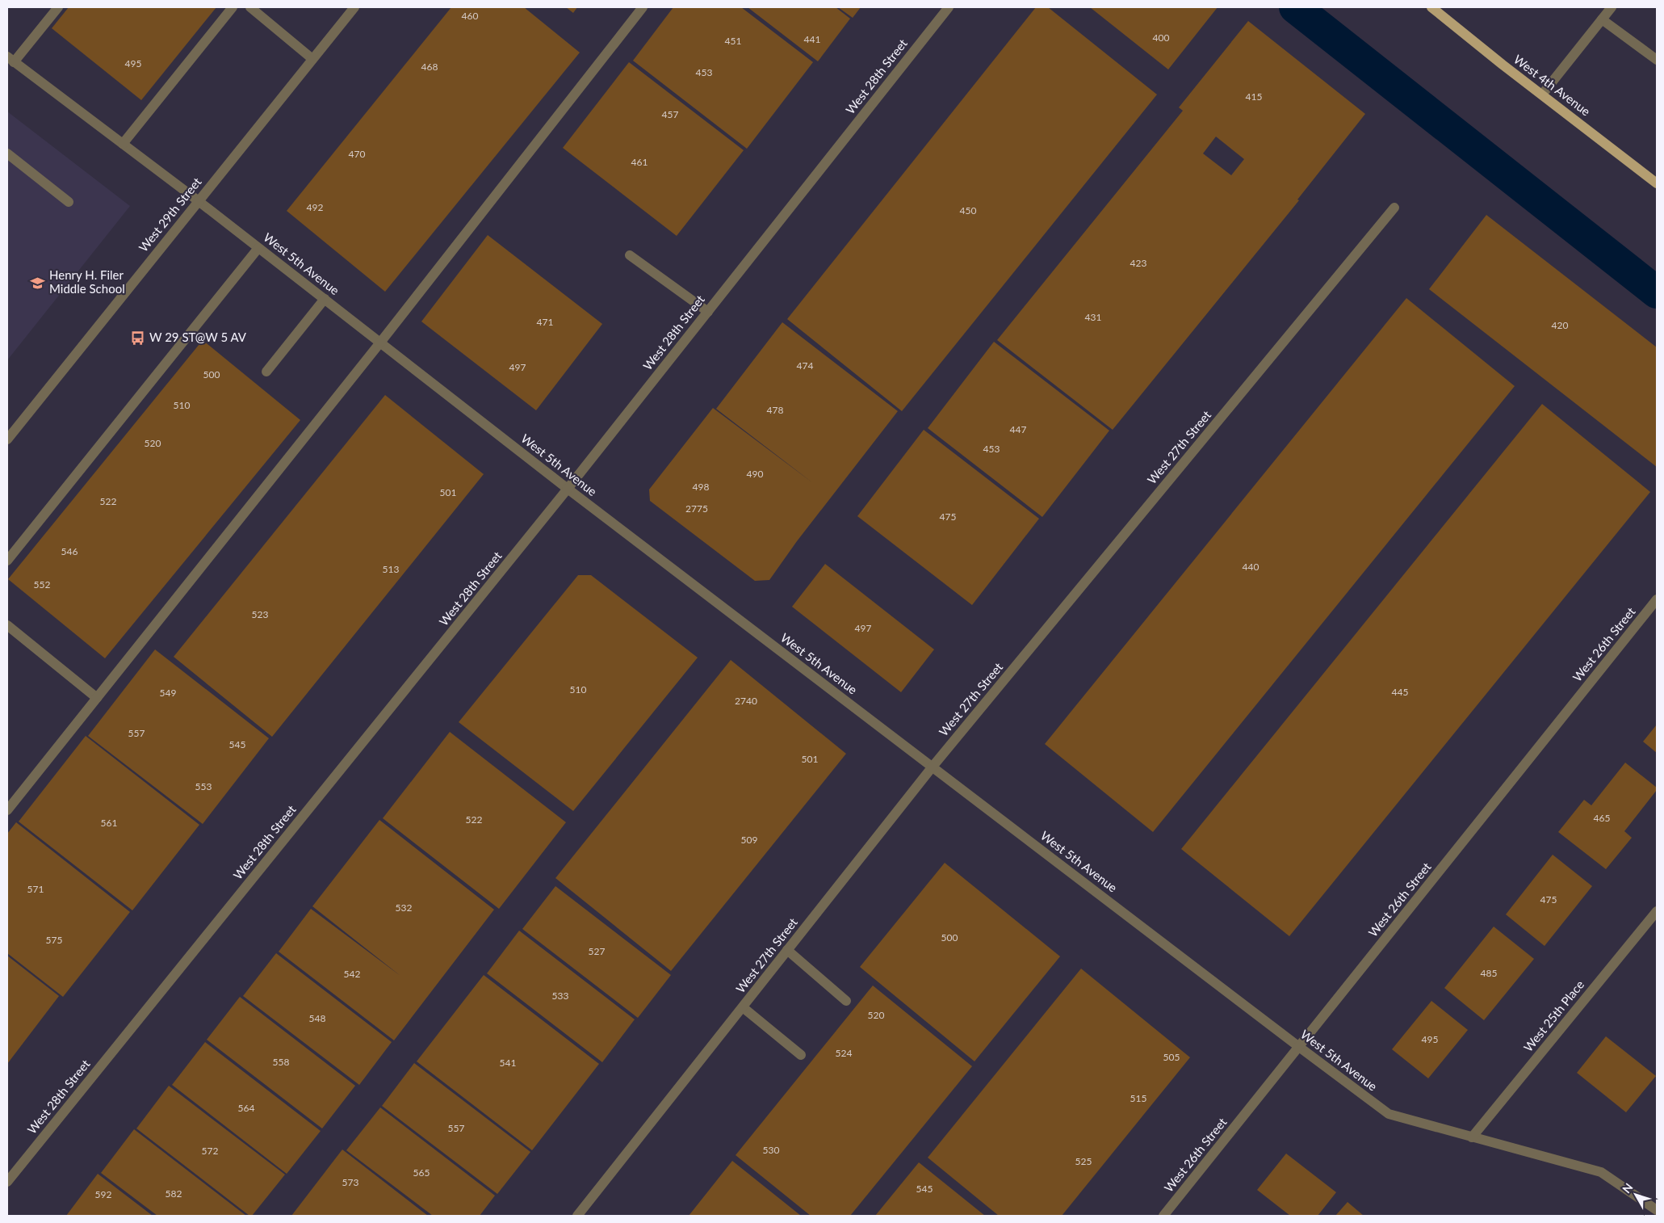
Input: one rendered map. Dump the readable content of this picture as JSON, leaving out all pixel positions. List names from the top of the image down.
{
  "streets": {
    "main road": ["West 4th Avenue"],
    "street": [
      "West 28th Street",
      "West 29th Street",
      "West 5th Avenue",
      "West 27th Street",
      "West 26th Street",
      "West 25th Place"
    ]
  },
  "crossings": [
    ["West 28th Street", "West 5th Avenue"],
    ["West 29th Street", "West 5th Avenue"],
    ["West 5th Avenue", "West 27th Street"],
    ["West 5th Avenue", "West 26th Street"],
    ["West 5th Avenue", "West 25th Place"]
  ],
  "places": {
    "school or university": ["Henry H. Filer Middle School"],
    "bus stop": ["W 29 ST@W 5 AV"]
  },
  "house_numbers": [
    "460",
    "400",
    "441",
    "451",
    "495",
    "468",
    "453",
    "415",
    "457",
    "470",
    "461",
    "492",
    "450",
    "423",
    "431",
    "471",
    "420",
    "474",
    "497",
    "500",
    "510",
    "478",
    "447",
    "520",
    "453",
    "490",
    "498",
    "501",
    "522",
    "2775",
    "475",
    "546",
    "440",
    "513",
    "552",
    "523",
    "497",
    "510",
    "445",
    "549",
    "2740",
    "557",
    "545",
    "501",
    "553",
    "465",
    "522",
    "561",
    "509",
    "571",
    "475",
    "532",
    "500",
    "575",
    "527",
    "485",
    "542",
    "533",
    "520",
    "548",
    "495",
    "524",
    "505",
    "558",
    "541",
    "515",
    "564",
    "557",
    "530",
    "572",
    "525",
    "565",
    "573",
    "545",
    "582",
    "592"
  ],
  "north": "top left"
}
